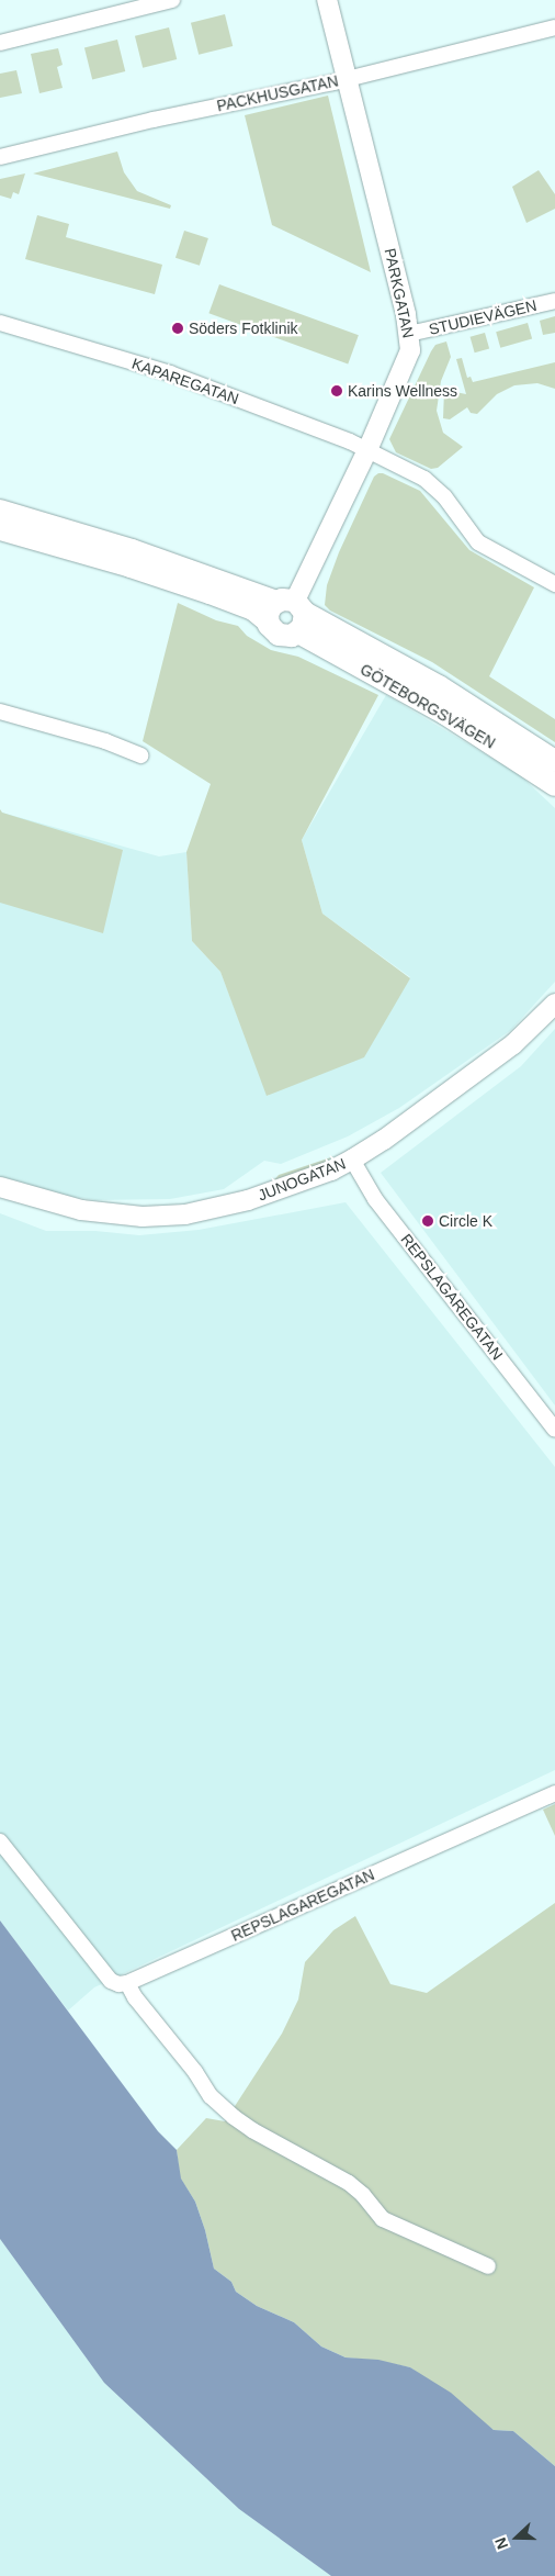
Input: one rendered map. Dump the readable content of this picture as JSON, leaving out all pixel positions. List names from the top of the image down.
{
  "streets": {
    "main road": ["GÖTEBORGSVÄGEN"],
    "street": [
      "PACKHUSGATAN",
      "PARKGATAN",
      "STUDIEVÄGEN",
      "KAPAREGATAN",
      "JUNOGATAN",
      "REPSLAGAREGATAN"
    ]
  },
  "crossings": [
    ["PACKHUSGATAN", "PARKGATAN"],
    ["PARKGATAN", "STUDIEVÄGEN"],
    ["PARKGATAN", "KAPAREGATAN"],
    ["PARKGATAN", "GÖTEBORGSVÄGEN"],
    ["JUNOGATAN", "REPSLAGAREGATAN"]
  ],
  "places": ["Söders Fotklinik", "Karins Wellness", "Circle K"],
  "north": "left"
}
